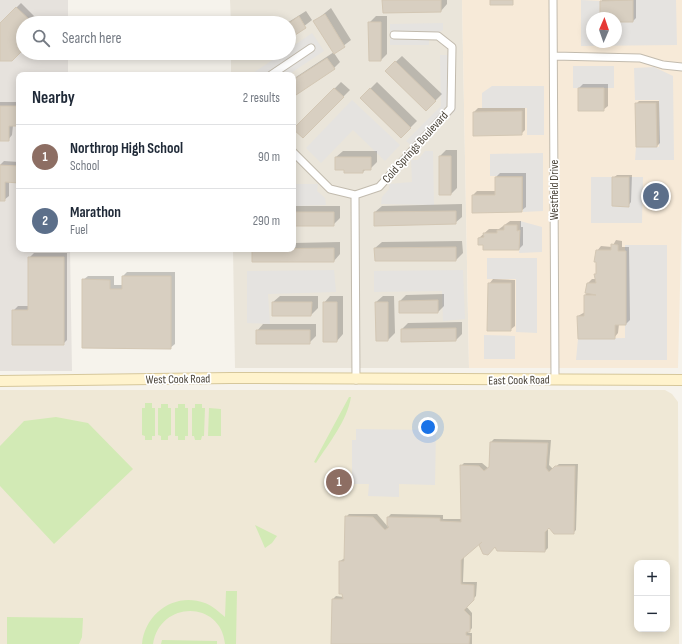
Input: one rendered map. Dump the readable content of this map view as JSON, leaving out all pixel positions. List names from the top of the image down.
{
  "streets": {
    "main road": ["West Cook Road", "East Cook Road"],
    "street": ["Cold Springs Boulevard", "Westfield Drive"]
  },
  "crossings": [
    ["Westfield Drive", "East Cook Road"],
    ["West Cook Road", "East Cook Road"]
  ],
  "north": "top",
  "page": {
    "search": "Search here",
    "heading": ["Nearby", "2 results"],
    "list": [
      {
        "mark": "1",
        "name": "Northrop High School",
        "note": "School",
        "value": "90 m"
      },
      {
        "mark": "2",
        "name": "Marathon",
        "note": "Fuel",
        "value": "290 m"
      }
    ],
    "pins": ["2", "1"],
    "map_buttons": ["+", "−"]
  }
}
